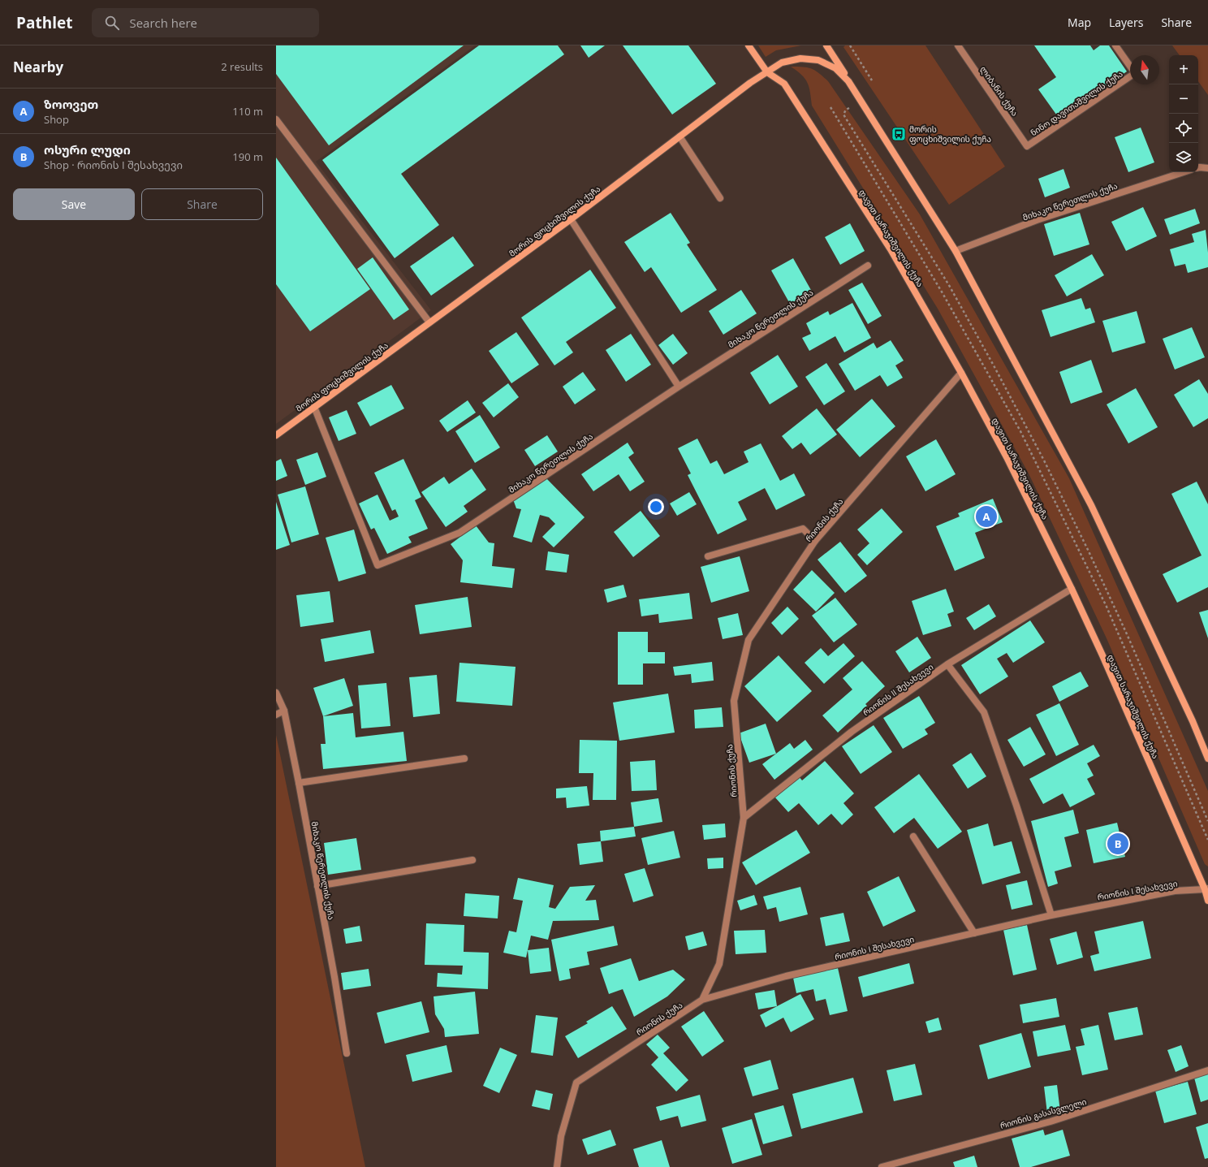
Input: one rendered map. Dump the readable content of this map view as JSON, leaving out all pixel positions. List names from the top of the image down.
{
  "streets": {
    "main road": ["მორის ფოცხიშვილის ქუჩა", "დავით სარაჯიშვილის ქუჩა"],
    "street": [
      "ლიბანის ქუჩა",
      "ნინო დავითაშვილის ქუჩა",
      "მიხაკო წერეთლის ქუჩა",
      "რიონის ქუჩა",
      "რიონის II შესახვევი",
      "რიონის I შესახვევი",
      "რიონის გასასვლელი"
    ]
  },
  "crossings": [
    ["ლიბანის ქუჩა", "ნინო დავითაშვილის ქუჩა"],
    ["მიხაკო წერეთლის ქუჩა", "მორის ფოცხიშვილის ქუჩა"],
    ["მორის ფოცხიშვილის ქუჩა", "დავით სარაჯიშვილის ქუჩა"],
    ["დავით სარაჯიშვილის ქუჩა", "რიონის ქუჩა"],
    ["დავით სარაჯიშვილის ქუჩა", "რიონის II შესახვევი"],
    ["დავით სარაჯიშვილის ქუჩა", "რიონის I შესახვევი"],
    ["რიონის ქუჩა", "რიონის II შესახვევი"],
    ["რიონის ქუჩა", "რიონის I შესახვევი"]
  ],
  "places": {
    "bus stop": ["მორის ფოცხიშვილის ქუჩა"]
  },
  "north": "top",
  "page": {
    "header": "Pathlet",
    "search": "Search here",
    "nav": ["Map", "Layers", "Share"],
    "heading": ["Nearby", "2 results"],
    "map_buttons": ["+", "−"],
    "list": [
      {
        "mark": "A",
        "name": "ზოოვეთ",
        "note": "Shop",
        "value": "110 m"
      },
      {
        "mark": "B",
        "name": "ოსური ლუდი",
        "note": "Shop · რიონის I შესახვევი",
        "value": "190 m"
      }
    ],
    "buttons": ["Save", "Share"],
    "pins": ["A", "B"]
  }
}
